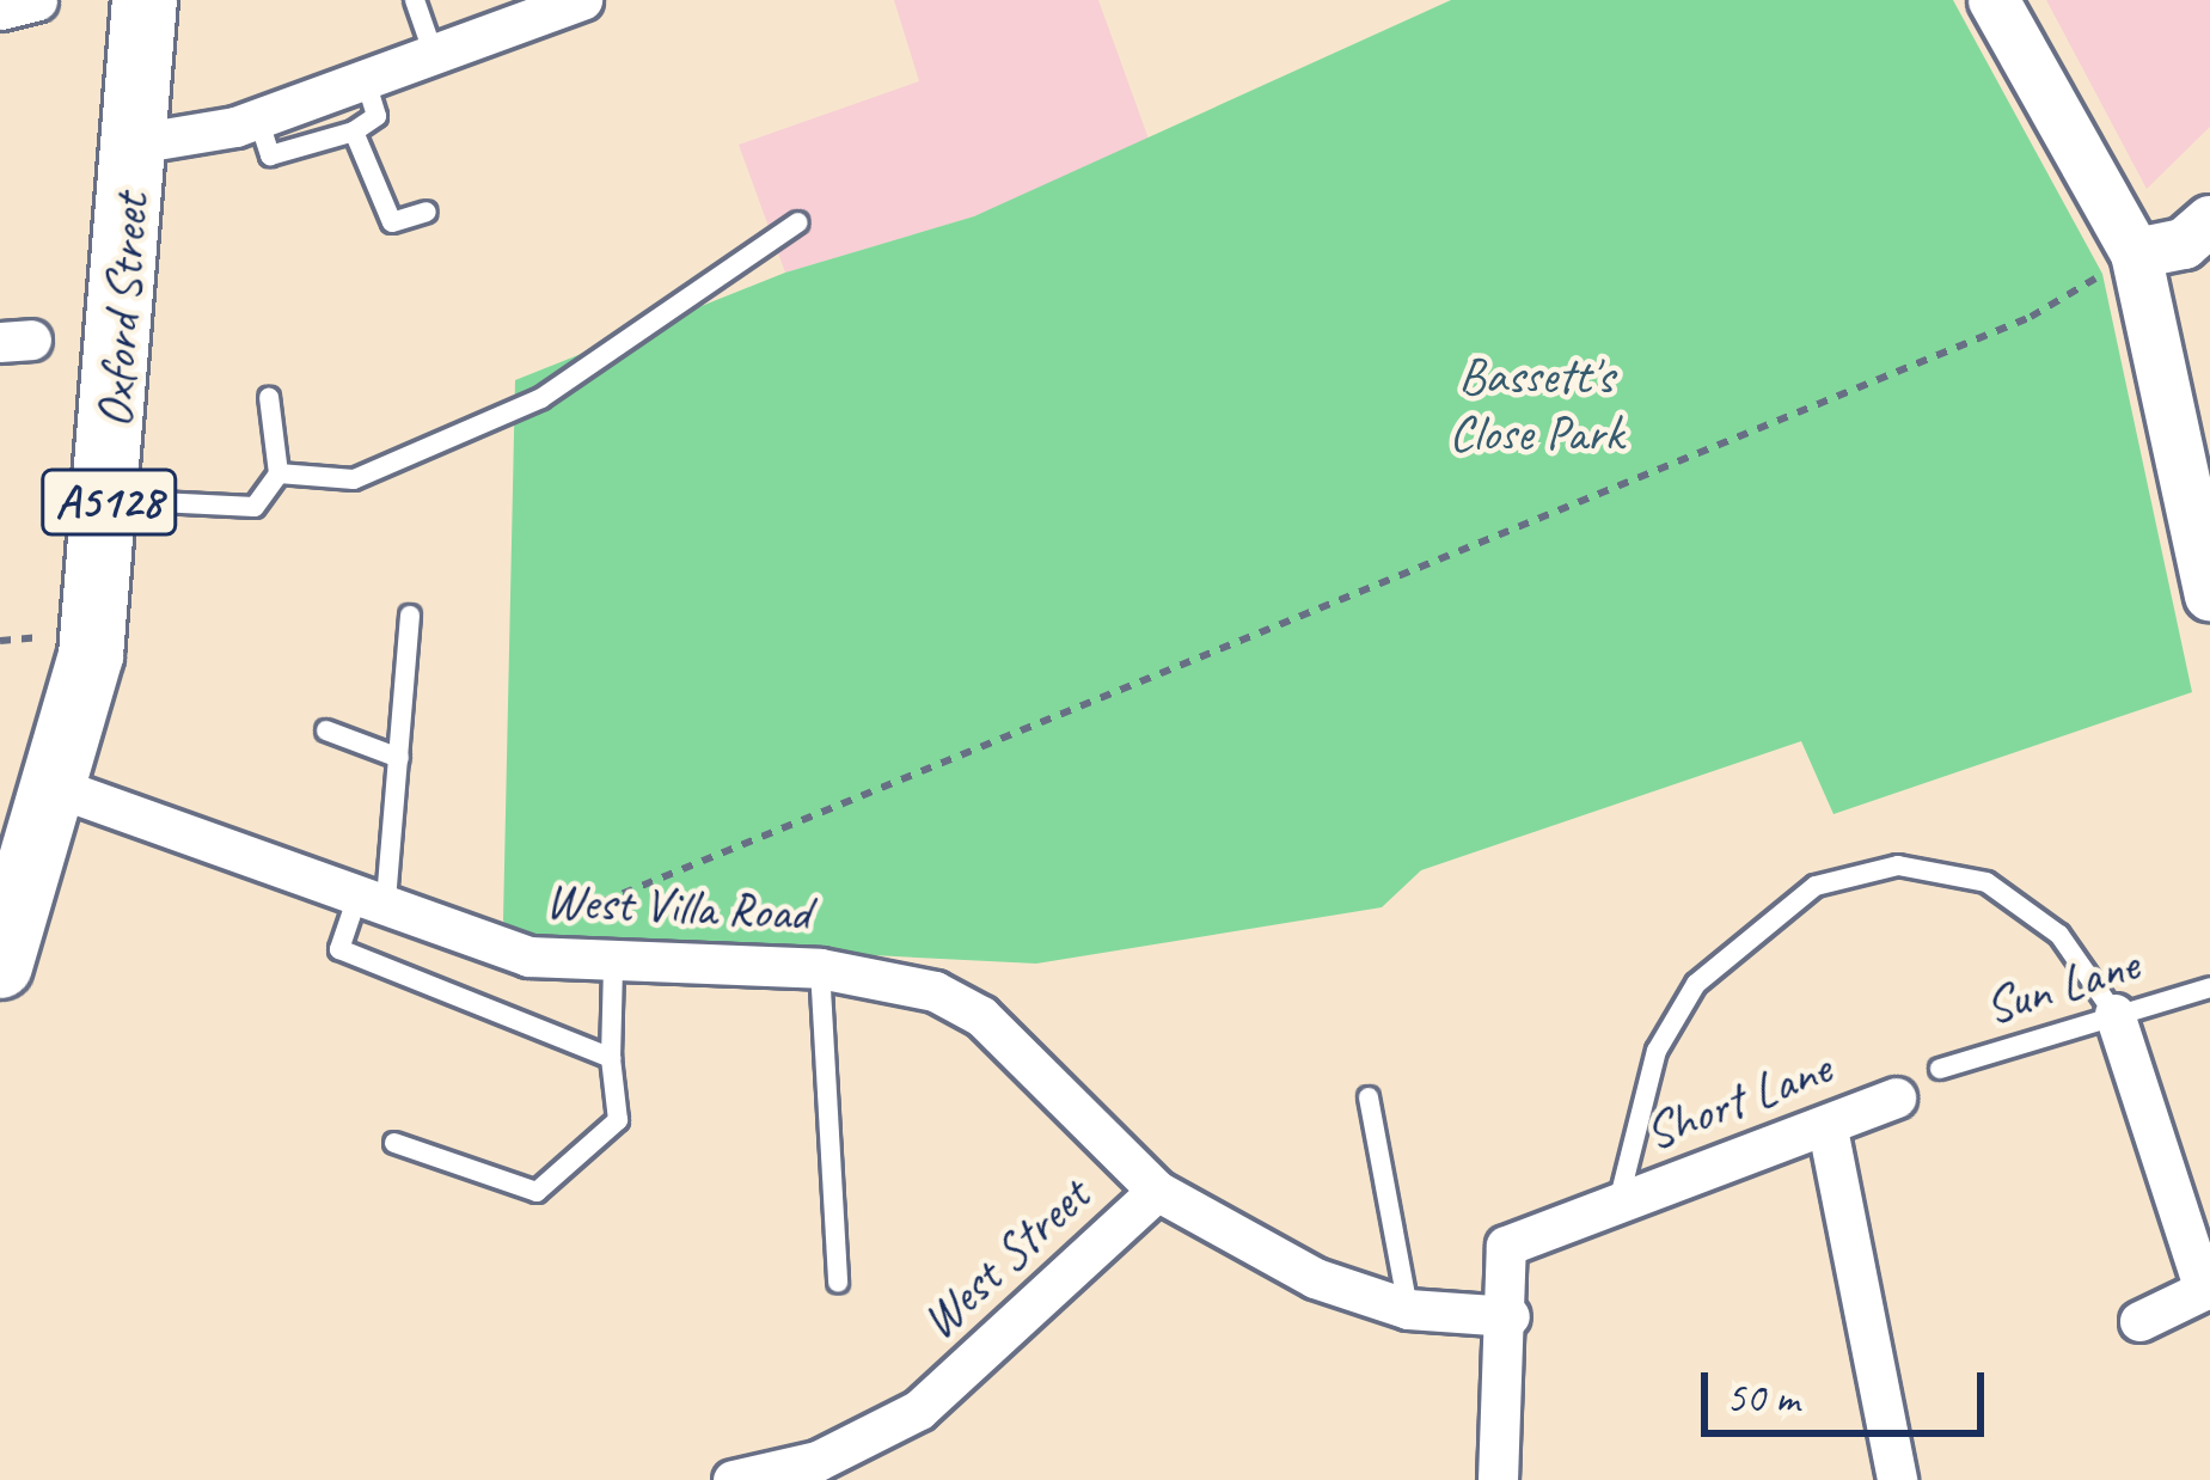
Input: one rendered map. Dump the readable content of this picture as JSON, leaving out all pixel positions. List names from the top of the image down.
{
  "streets": {
    "main road": ["Oxford Street", "A5128"],
    "street": ["West Villa Road", "Short Lane", "West Street"],
    "lane": ["Sun Lane"]
  },
  "crossings": [
    ["Oxford Street", "West Villa Road"],
    ["West Villa Road", "West Street"],
    ["Short Lane", "West Street"]
  ],
  "parks": ["Bassett's Close Park"],
  "scale_bar": "50 m"
}
